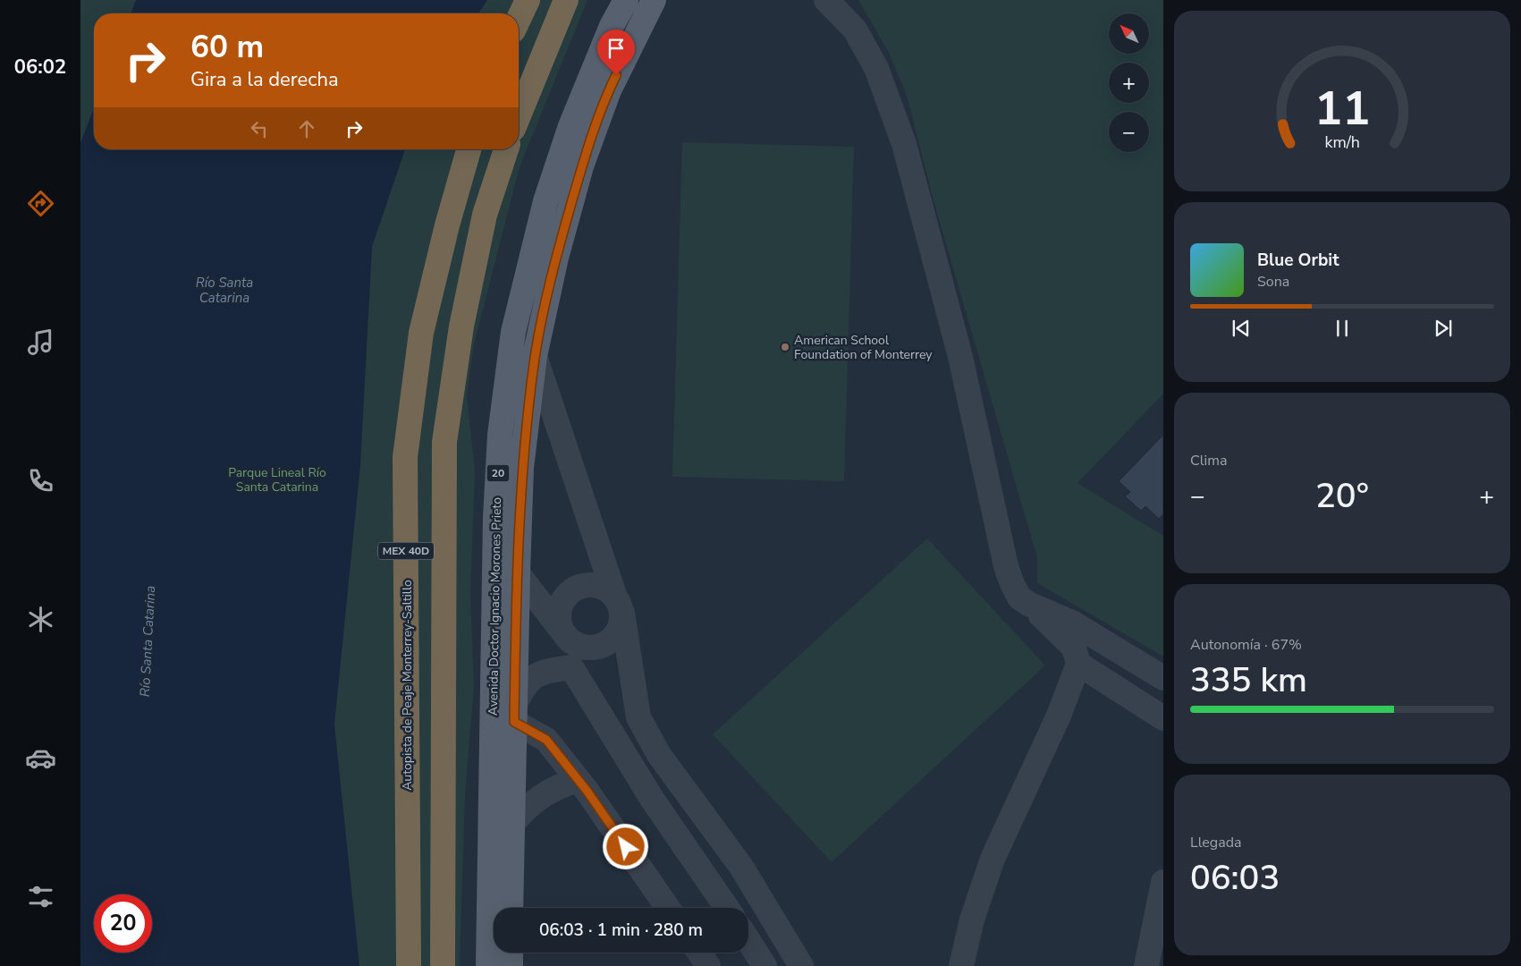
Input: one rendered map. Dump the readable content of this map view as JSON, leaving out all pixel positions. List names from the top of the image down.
{
  "streets": {
    "highway": ["MEX 40D", "Autopista de Peaje Monterrey-Saltillo"],
    "main road": ["20", "Avenida Doctor Ignacio Morones Prieto"]
  },
  "water": ["Río Santa Catarina"],
  "parks": ["Parque Lineal Río Santa Catarina"],
  "places": ["American School Foundation of Monterrey"],
  "north": "top left",
  "page": {
    "tabs": "06:02",
    "map_buttons": ["+", "−"],
    "turn": ["60 m", "Gira a la derecha"],
    "song": ["Blue Orbit", "Sona"],
    "tile": [
      "Clima",
      ["Autonomía · 67%", "335 km"],
      ["Llegada", "06:03"]
    ],
    "heat": ["−", "20°", "+"],
    "limit": "20",
    "trip": "06:03 · 1 min · 280 m",
    "gauge": ["11", "km/h"]
  }
}
